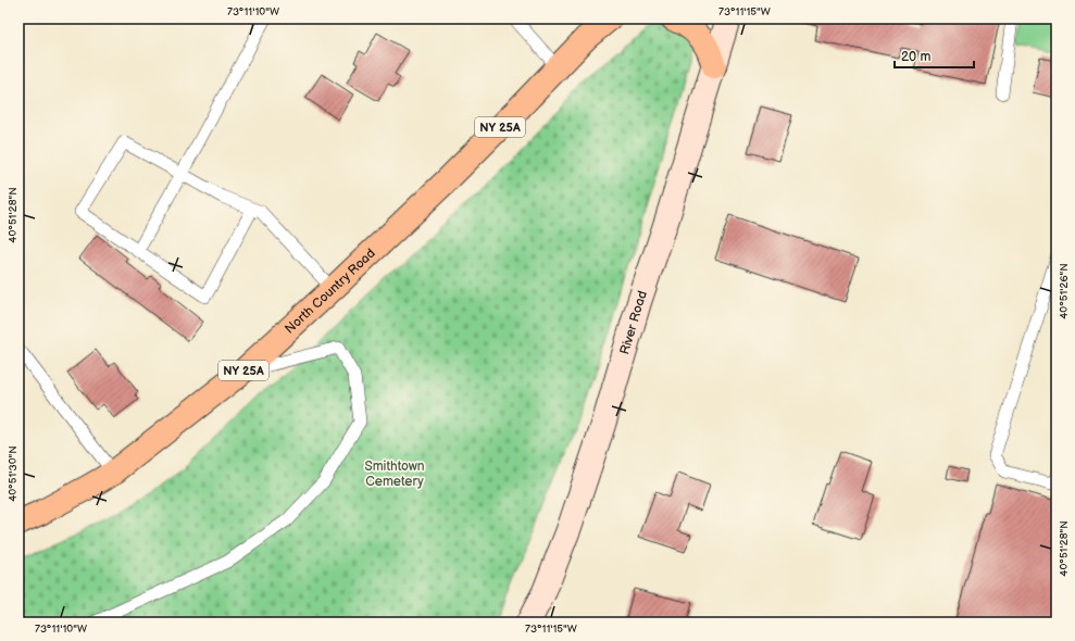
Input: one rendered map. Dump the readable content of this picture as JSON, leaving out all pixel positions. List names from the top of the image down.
{
  "streets": {
    "main road": ["NY 25A", "North Country Road"],
    "street": ["River Road"]
  },
  "parks": ["Smithtown Cemetery"],
  "scale_bar": "20 m",
  "coordinates": [
    "73°11'10\"W",
    "73°11'15\"W",
    "40°51'28\"N",
    "40°51'26\"N",
    "40°51'30\"N"
  ]
}
